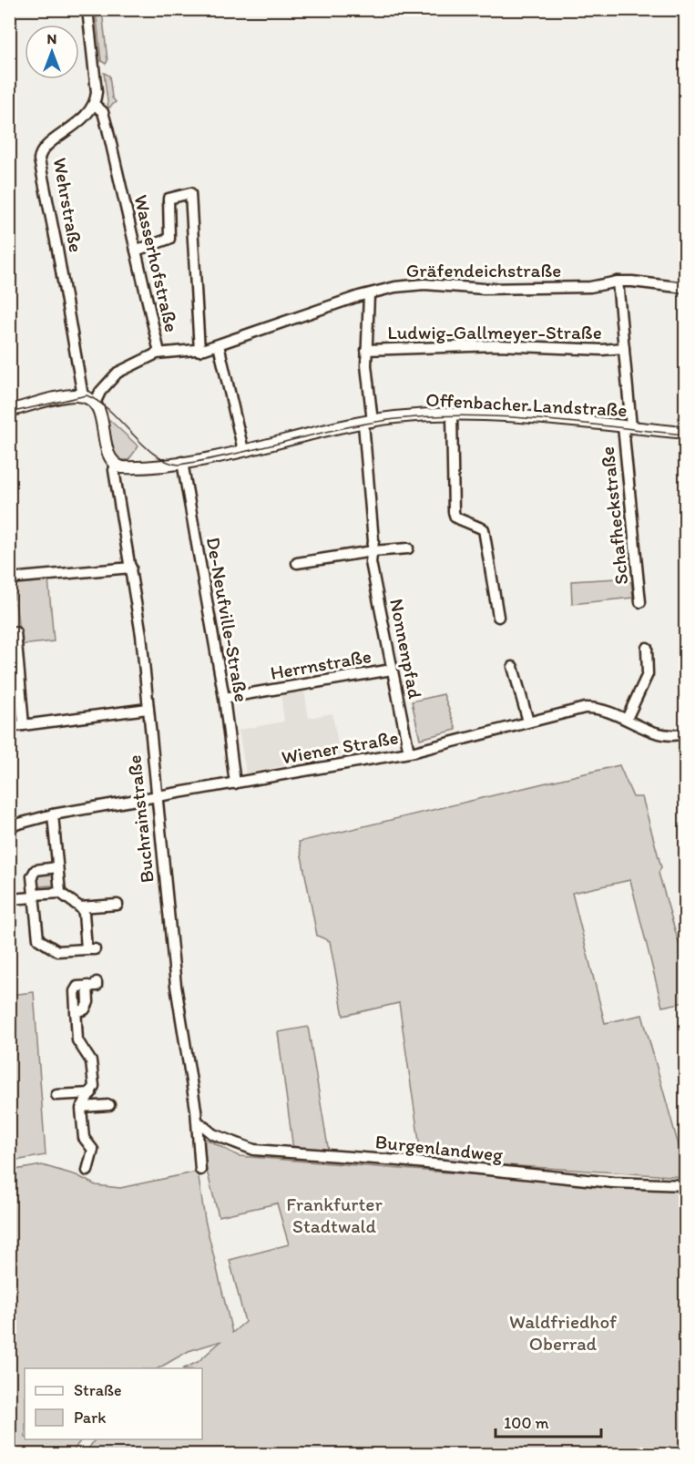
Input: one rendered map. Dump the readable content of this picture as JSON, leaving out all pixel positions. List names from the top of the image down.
{
  "streets": {
    "main road": ["Offenbacher Landstraße"],
    "street": [
      "Wehrstraße",
      "Wasserhofstraße",
      "Gräfendeichstraße",
      "Ludwig-Gallmeyer-Straße",
      "Schafheckstraße",
      "De-Neufville-Straße",
      "Nonnenpfad",
      "Herrnstraße",
      "Wiener Straße",
      "Buchrainstraße",
      "Burgenlandweg"
    ]
  },
  "crossings": [
    ["Wehrstraße", "Wasserhofstraße"],
    ["Wasserhofstraße", "Gräfendeichstraße"],
    ["Gräfendeichstraße", "Schafheckstraße"],
    ["Gräfendeichstraße", "Nonnenpfad"],
    ["Ludwig-Gallmeyer-Straße", "Schafheckstraße"],
    ["Ludwig-Gallmeyer-Straße", "Nonnenpfad"],
    ["Offenbacher Landstraße", "Schafheckstraße"],
    ["Offenbacher Landstraße", "De-Neufville-Straße"],
    ["Offenbacher Landstraße", "Nonnenpfad"],
    ["Offenbacher Landstraße", "Buchrainstraße"],
    ["De-Neufville-Straße", "Herrnstraße"],
    ["De-Neufville-Straße", "Wiener Straße"],
    ["Nonnenpfad", "Herrnstraße"],
    ["Nonnenpfad", "Wiener Straße"],
    ["Wiener Straße", "Buchrainstraße"],
    ["Buchrainstraße", "Burgenlandweg"]
  ],
  "parks": ["Frankfurter Stadtwald", "Waldfriedhof Oberrad"],
  "legend": ["Straße", "Park"],
  "scale_bar": "100 m",
  "north": "top"
}
